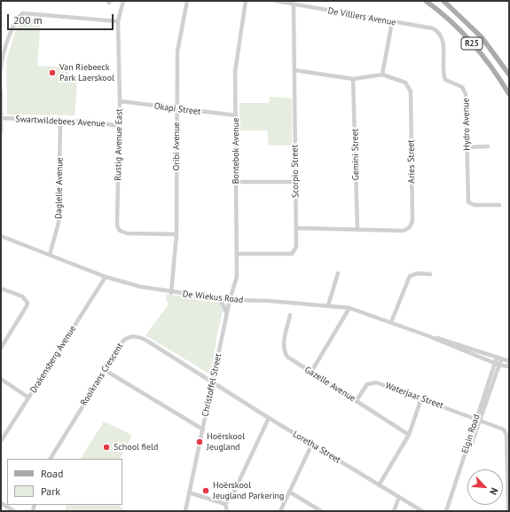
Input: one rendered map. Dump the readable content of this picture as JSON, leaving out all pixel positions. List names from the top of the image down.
{
  "streets": {
    "main road": ["R25"],
    "street": [
      "De Villiers Avenue",
      "Okapi Street",
      "Swartwildebees Avenue",
      "Hydro Avenue",
      "Rustig Avenue East",
      "Oribi Avenue",
      "Bontebok Avenue",
      "Gemini Street",
      "Aries Street",
      "Scorpio Street",
      "Daglelie Avenue",
      "De Wiekus Road",
      "Drakensberg Avenue",
      "Rooikrans Crescent",
      "Gazelle Avenue",
      "Christoffel Street",
      "Waterjaar Street",
      "Elgin Road",
      "Loretha Street"
    ]
  },
  "crossings": [
    ["De Villiers Avenue", "Hydro Avenue"],
    ["De Villiers Avenue", "Scorpio Street"],
    ["Okapi Street", "Rustig Avenue East"],
    ["Okapi Street", "Oribi Avenue"],
    ["Okapi Street", "Bontebok Avenue"],
    ["Swartwildebees Avenue", "Rustig Avenue East"],
    ["Swartwildebees Avenue", "Daglelie Avenue"],
    ["Rustig Avenue East", "Oribi Avenue"],
    ["Oribi Avenue", "De Wiekus Road"],
    ["Bontebok Avenue", "Scorpio Street"],
    ["Bontebok Avenue", "De Wiekus Road"],
    ["Bontebok Avenue", "Christoffel Street"],
    ["Gemini Street", "Aries Street"],
    ["Daglelie Avenue", "De Wiekus Road"],
    ["De Wiekus Road", "Drakensberg Avenue"],
    ["De Wiekus Road", "Christoffel Street"],
    ["De Wiekus Road", "Elgin Road"],
    ["Rooikrans Crescent", "Christoffel Street"],
    ["Rooikrans Crescent", "Loretha Street"],
    ["Gazelle Avenue", "Waterjaar Street"],
    ["Christoffel Street", "Loretha Street"],
    ["Waterjaar Street", "Elgin Road"]
  ],
  "places": [
    "Van Riebeeck Park Laerskool",
    "Hoërskool Jeugland",
    "School field",
    "Hoërskool Jeugland Parkering"
  ],
  "legend": ["Road", "Park"],
  "scale_bar": "200 m",
  "north": "bottom right"
}
